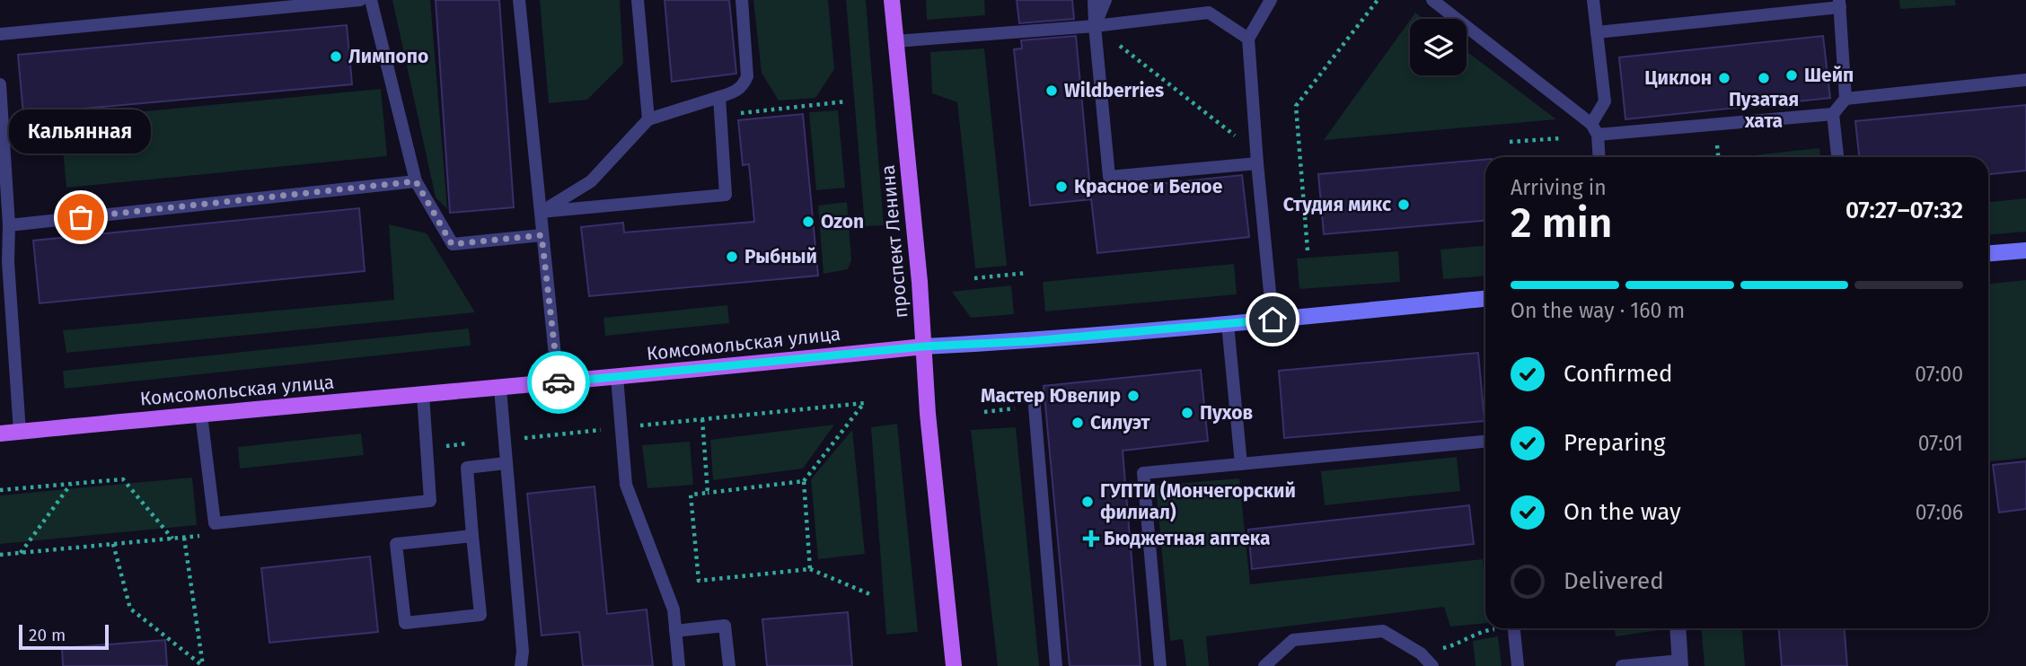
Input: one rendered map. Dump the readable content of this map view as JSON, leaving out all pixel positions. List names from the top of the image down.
{
  "streets": {
    "main road": ["проспект Ленина", "Комсомольская улица"]
  },
  "crossings": [
    ["проспект Ленина", "Комсомольская улица"]
  ],
  "places": {
    "other": [
      "Лимпопо",
      "Шейп",
      "Циклон",
      "Пузатая хата",
      "Wildberries",
      "Красное и Белое",
      "Студия микс",
      "Кальянная",
      "Ozon",
      "Рыбный",
      "Мастер Ювелир",
      "Пухов",
      "Силуэт",
      "ГУПТИ (Мончегорский филиал)"
    ],
    "health": ["Бюджетная аптека"]
  },
  "scale_bar": "20 m",
  "page": {
    "bubble": "Кальянная",
    "heading": ["2 min", "Arriving in", "07:27–07:32"],
    "bar": "On the way · 160 m",
    "list": [
      ["Confirmed", "07:00"],
      ["Preparing", "07:01"],
      ["On the way", "07:06"],
      "Delivered"
    ],
    "scale": "20 m"
  }
}
